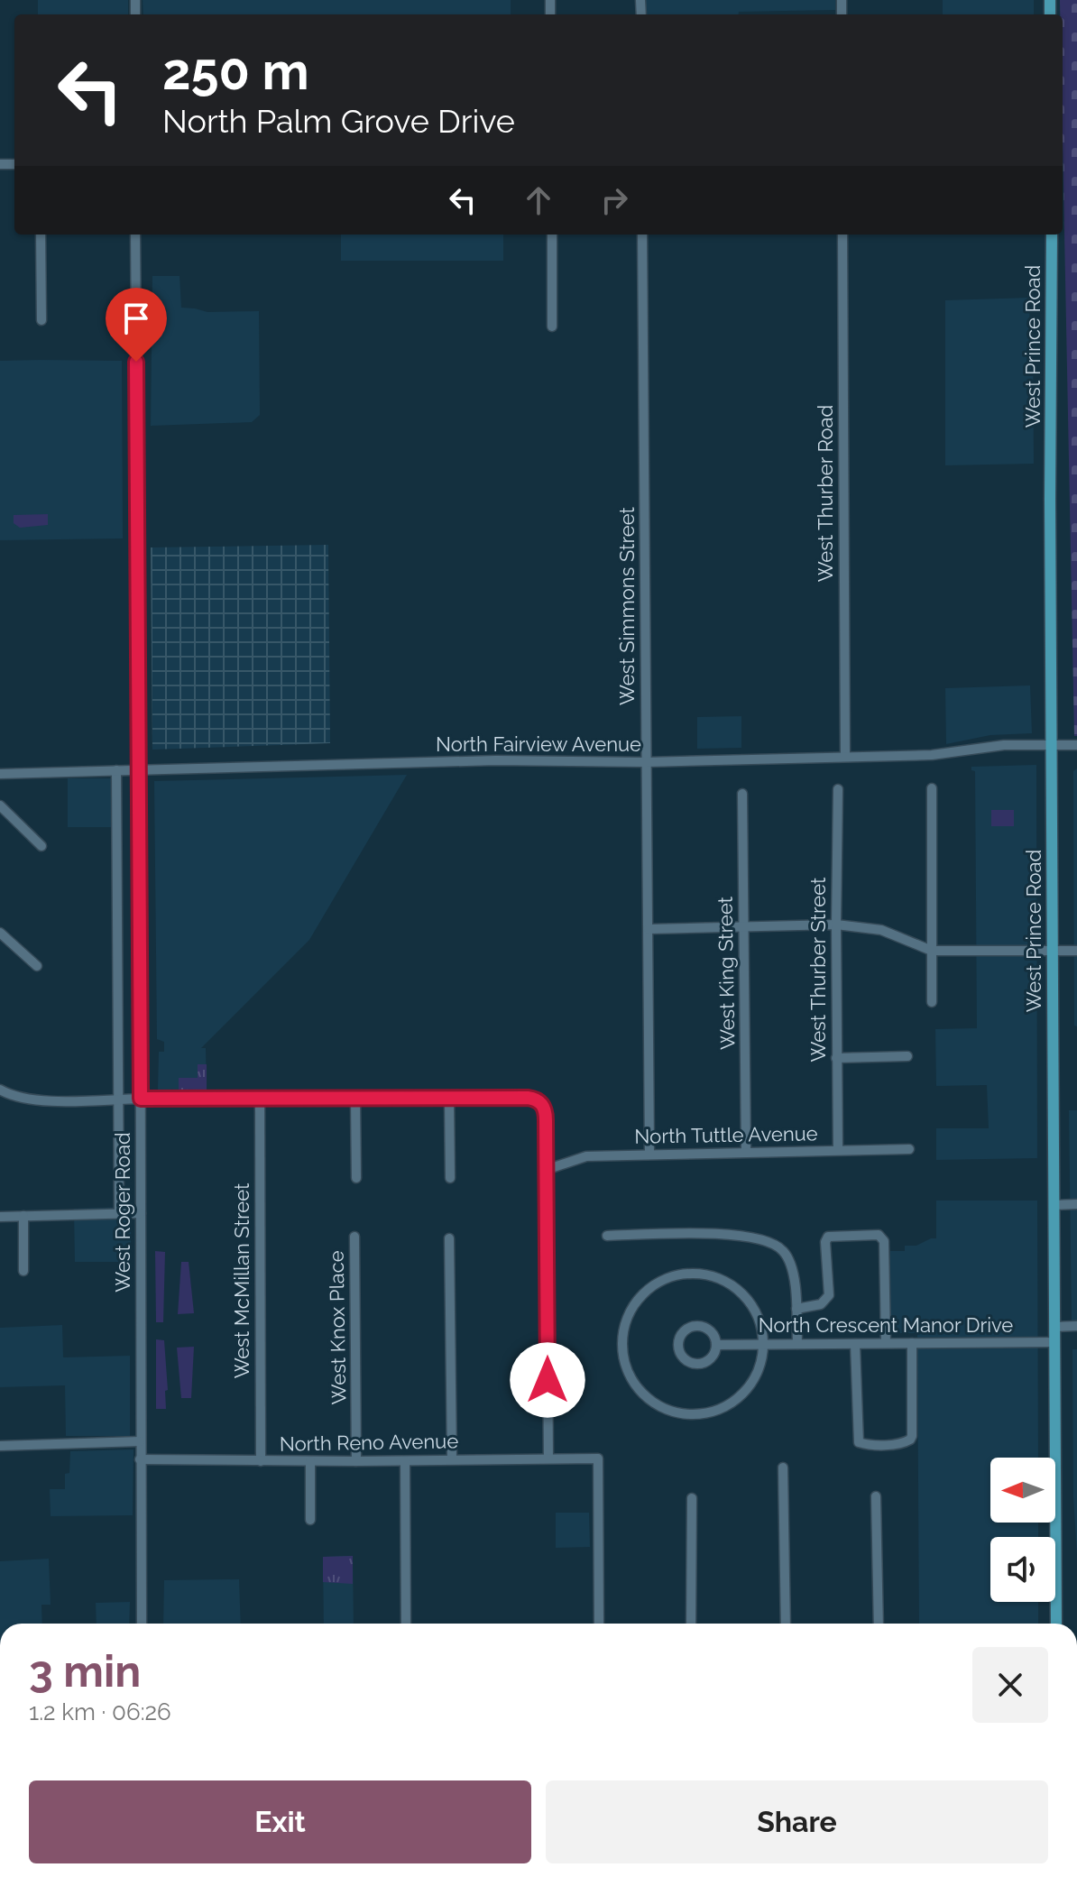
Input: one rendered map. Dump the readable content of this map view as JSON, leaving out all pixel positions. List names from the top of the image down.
{
  "streets": {
    "main road": ["West Prince Road"],
    "street": [
      "West Thurber Road",
      "West Simmons Street",
      "North Fairview Avenue",
      "West Thurber Street",
      "West King Street",
      "North Tuttle Avenue",
      "West Roger Road",
      "West McMillan Street",
      "North Crescent Manor Drive",
      "West Knox Place",
      "North Reno Avenue"
    ]
  },
  "crossings": [
    ["West Prince Road", "North Fairview Avenue"],
    ["West Prince Road", "North Crescent Manor Drive"],
    ["West Thurber Road", "North Fairview Avenue"],
    ["West Simmons Street", "North Fairview Avenue"],
    ["West Simmons Street", "North Tuttle Avenue"],
    ["North Fairview Avenue", "West Roger Road"],
    ["West Thurber Street", "North Tuttle Avenue"],
    ["West King Street", "North Tuttle Avenue"],
    ["West Roger Road", "North Reno Avenue"],
    ["West McMillan Street", "North Reno Avenue"],
    ["West Knox Place", "North Reno Avenue"]
  ],
  "north": "left",
  "page": {
    "turn": ["250 m", "North Palm Grove Drive"],
    "heading": ["3 min", "1.2 km · 06:26"],
    "buttons": ["Exit", "Share"]
  }
}
